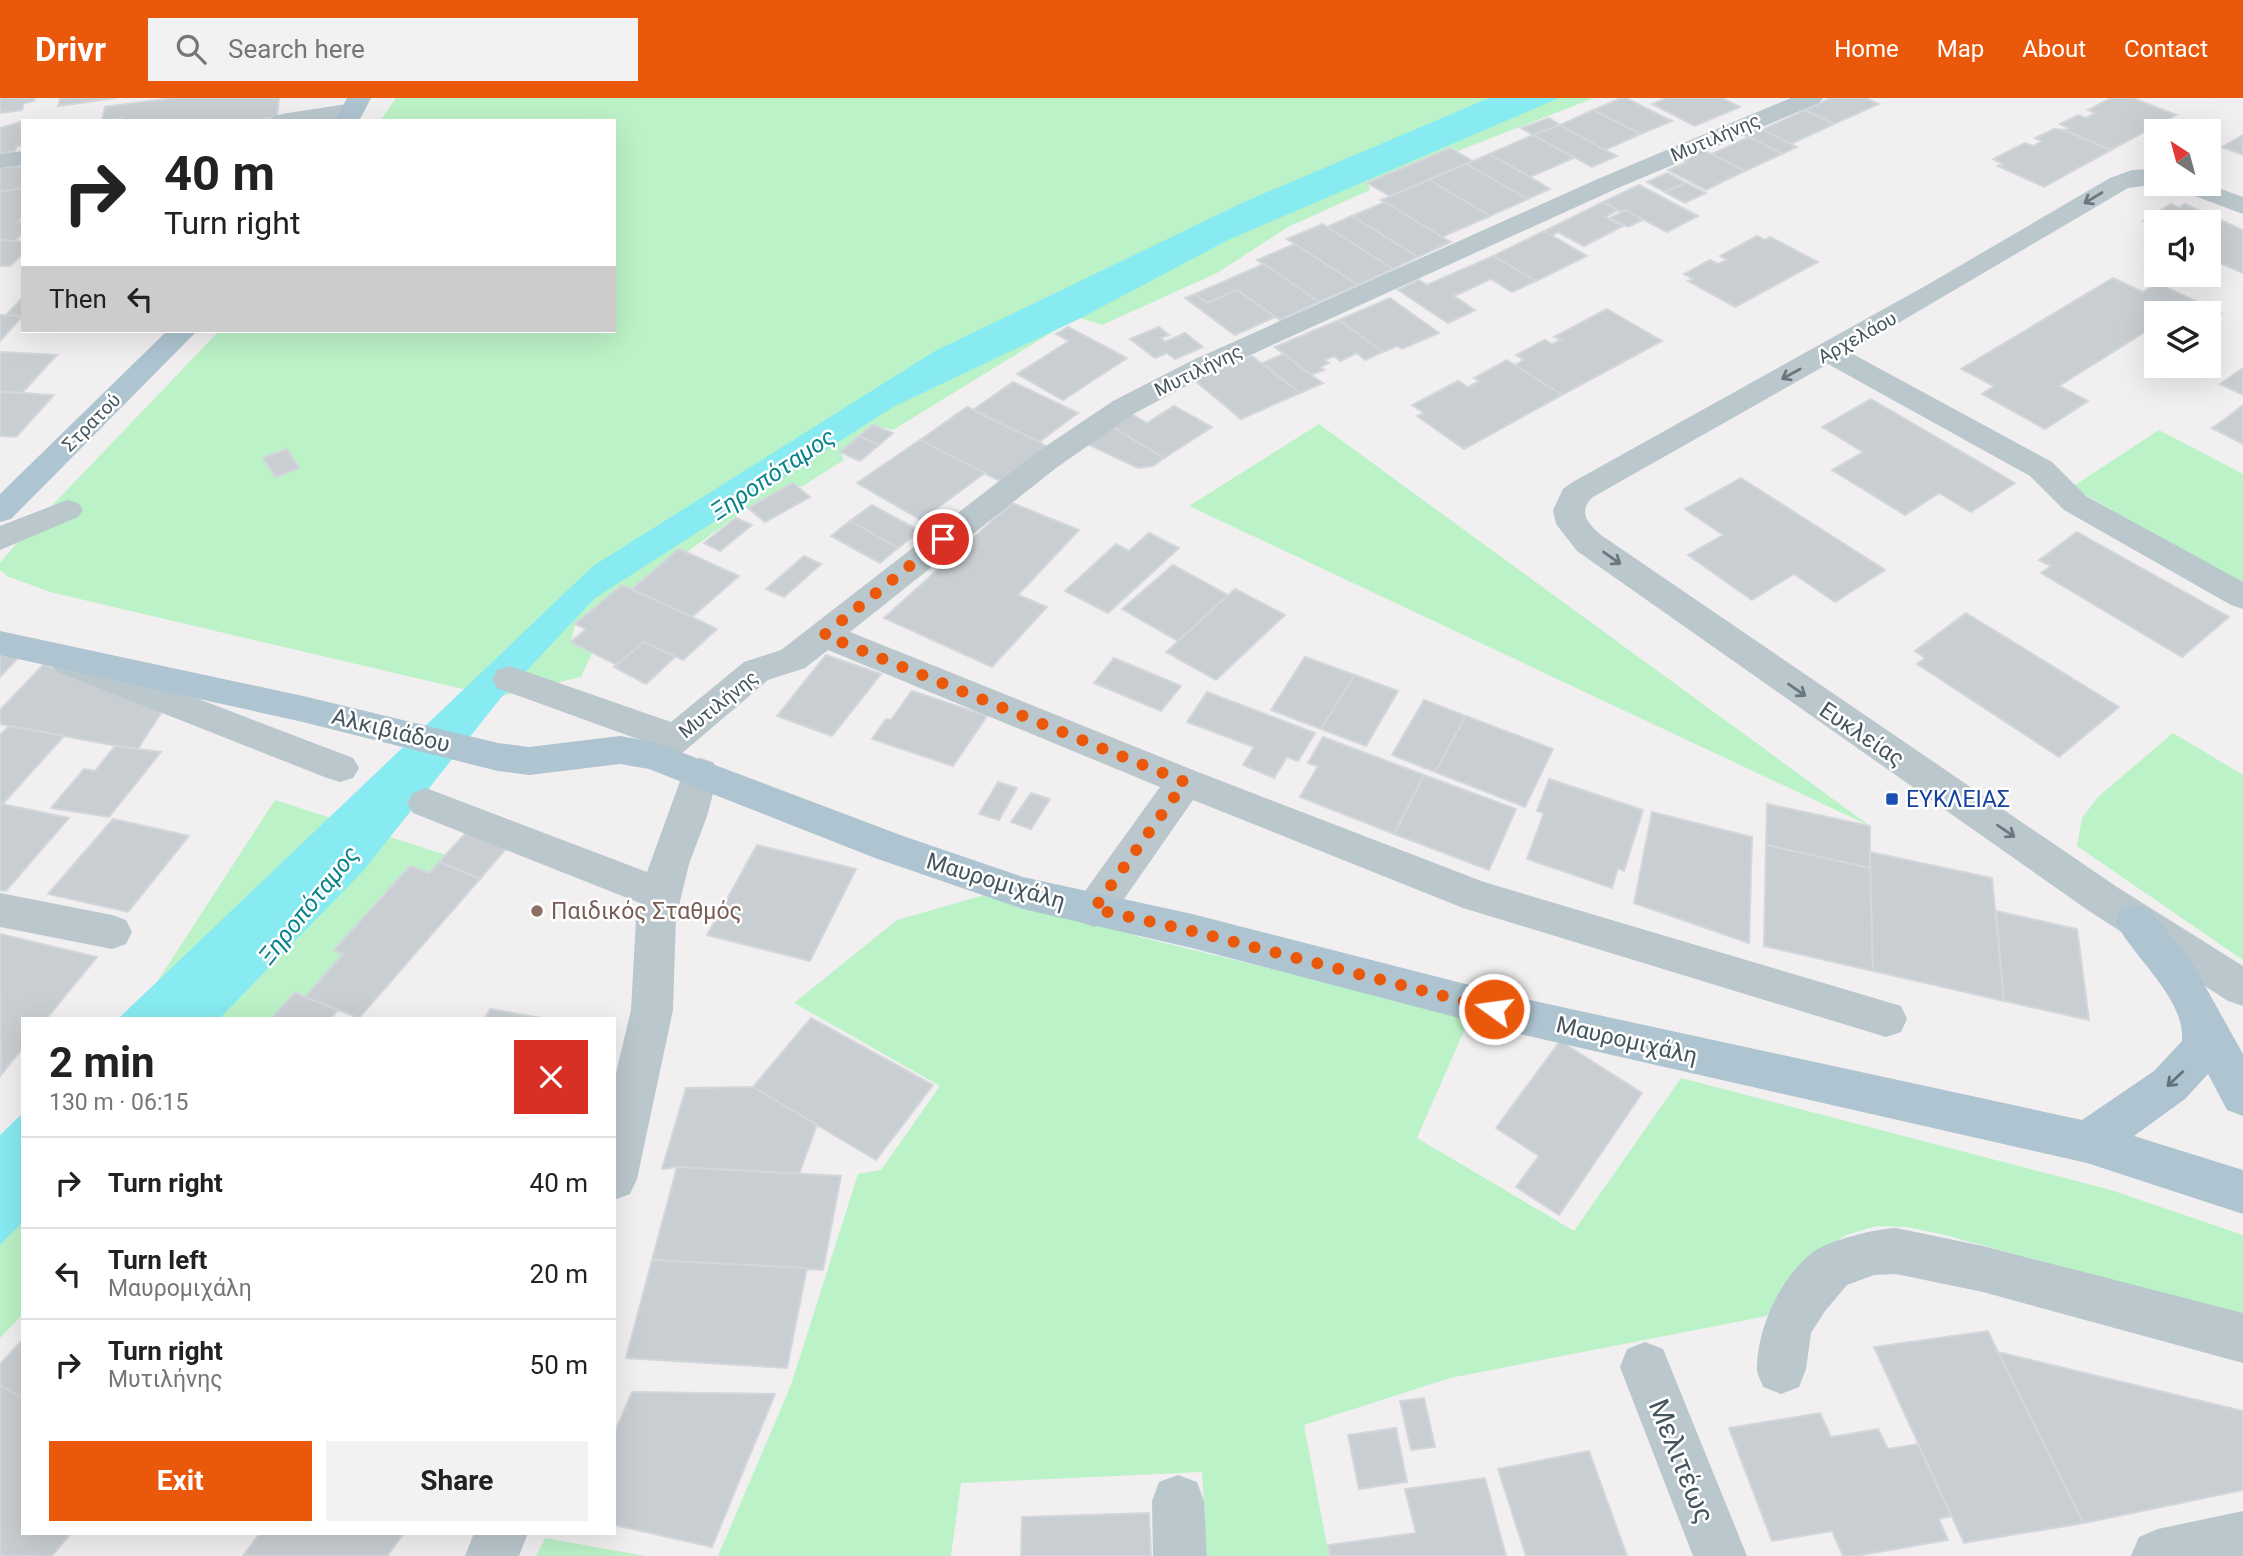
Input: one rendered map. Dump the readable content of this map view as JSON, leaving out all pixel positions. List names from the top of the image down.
{
  "streets": {
    "main road": ["Στρατού", "Αλκιβιάδου", "Μαυρομιχάλη"],
    "street": [
      "Μυτιλήνης",
      "Αρχελάου",
      "Ευκλείας",
      "Μελιτέως"
    ]
  },
  "crossings": [
    ["Μυτιλήνης", "Αλκιβιάδου"],
    ["Μυτιλήνης", "Μαυρομιχάλη"],
    ["Αρχελάου", "Ευκλείας"],
    ["Αλκιβιάδου", "Μαυρομιχάλη"]
  ],
  "one_way": ["Αρχελάου"],
  "water": ["Ξηροπόταμος"],
  "places": {
    "transit": ["ΕΥΚΛΕΙΑΣ"],
    "other": ["Παιδικός Σταθμός"]
  },
  "north": "top left",
  "page": {
    "header": "Drivr",
    "search": "Search here",
    "nav": [
      "Home",
      "Map",
      "About",
      "Contact"
    ],
    "turn": ["40 m", "Turn right"],
    "then": "Then",
    "heading": ["2 min", "130 m · 06:15"],
    "list": [
      {
        "name": "Turn right",
        "value": "40 m"
      },
      {
        "name": "Turn left",
        "note": "Μαυρομιχάλη",
        "value": "20 m"
      },
      {
        "name": "Turn right",
        "note": "Μυτιλήνης",
        "value": "50 m"
      }
    ],
    "buttons": ["Exit", "Share"]
  }
}
